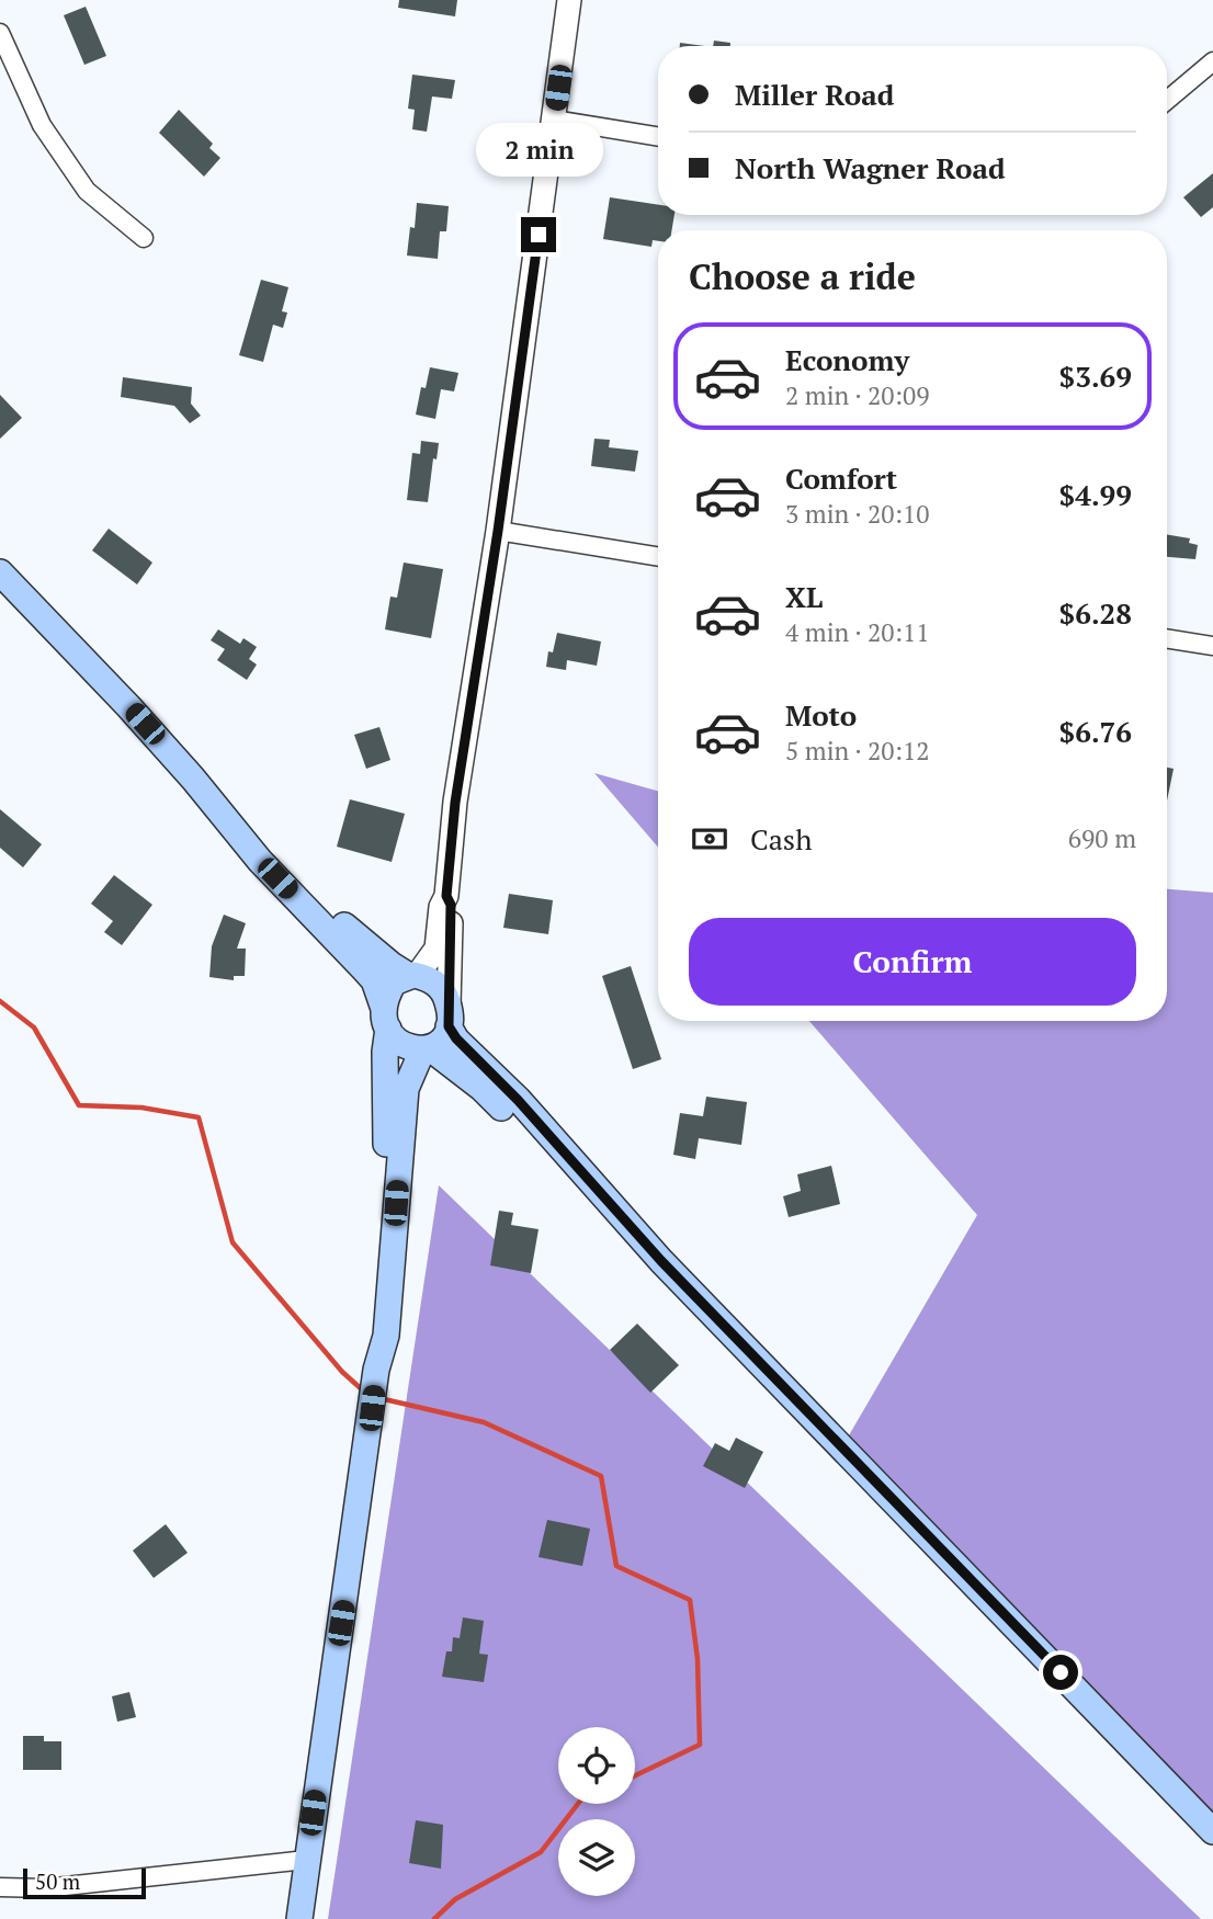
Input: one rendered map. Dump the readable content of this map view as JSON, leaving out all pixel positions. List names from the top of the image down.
{
  "scale_bar": "50 m",
  "page": {
    "banner": ["Miller Road", "North Wagner Road"],
    "bubble": "2 min",
    "heading": "Choose a ride",
    "list": [
      {
        "name": "Economy",
        "note": "2 min · 20:09",
        "value": "$3.69"
      },
      {
        "name": "Comfort",
        "note": "3 min · 20:10",
        "value": "$4.99"
      },
      {
        "name": "XL",
        "note": "4 min · 20:11",
        "value": "$6.28"
      },
      {
        "name": "Moto",
        "note": "5 min · 20:12",
        "value": "$6.76"
      }
    ],
    "pay": ["Cash", "690 m"],
    "buttons": "Confirm",
    "scale": "50 m"
  }
}
